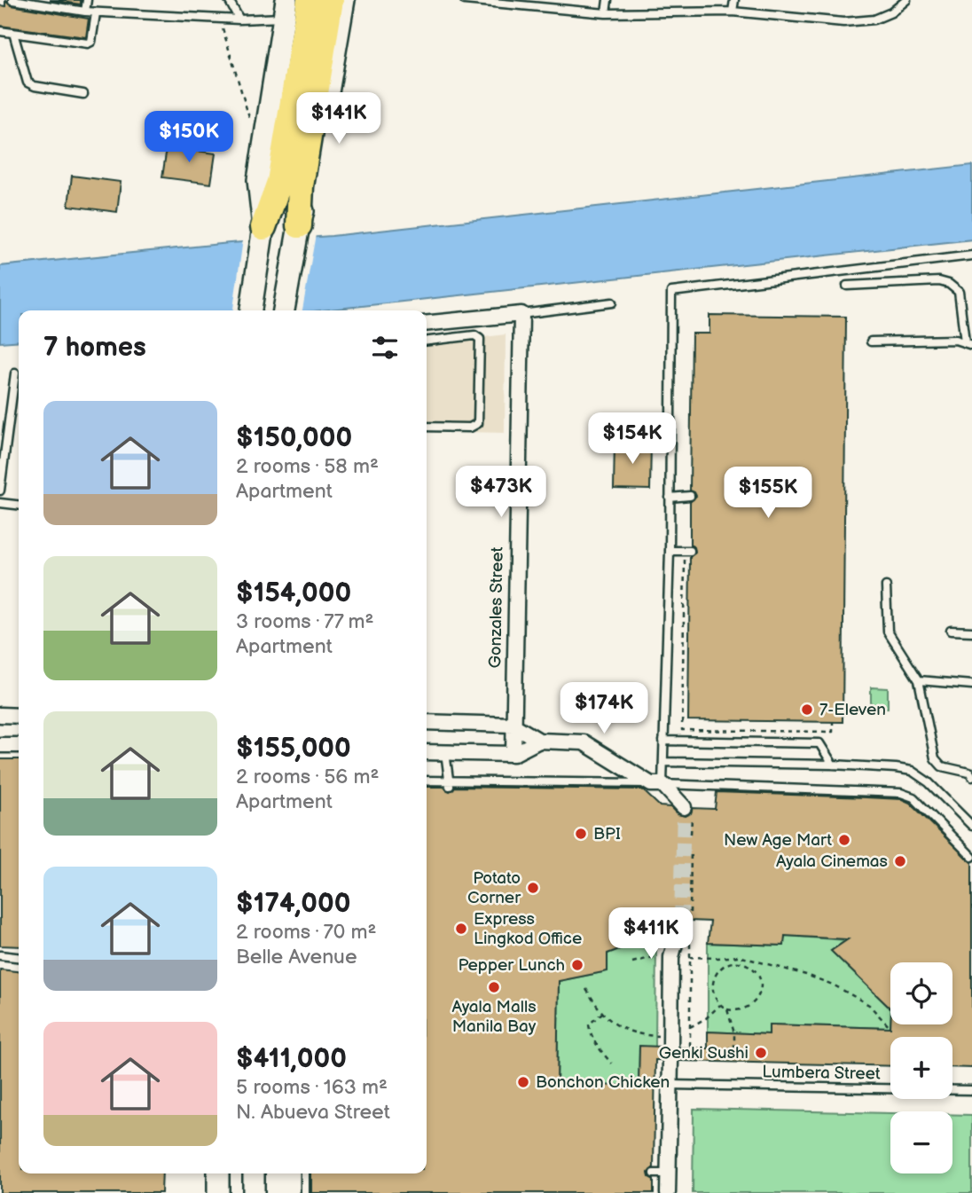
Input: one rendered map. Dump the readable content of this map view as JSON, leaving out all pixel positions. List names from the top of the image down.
{
  "streets": {
    "street": ["Gonzales Street"],
    "lane": ["Lumbera Street"]
  },
  "places": [
    "7-Eleven",
    "BPI",
    "New Age Mart",
    "Ayala Cinemas",
    "Potato Corner",
    "Express Lingkod Office",
    "Pepper Lunch",
    "Ayala Malls Manila Bay",
    "Genki Sushi",
    "Bonchon Chicken"
  ],
  "page": {
    "price": [
      "$141K",
      "$150K",
      "$154K",
      "$473K",
      "$155K",
      "$174K",
      "$411K"
    ],
    "heading": "7 homes",
    "list": [
      {
        "name": "$150,000",
        "note": "2 rooms · 58 m² · Apartment"
      },
      {
        "name": "$154,000",
        "note": "3 rooms · 77 m² · Apartment"
      },
      {
        "name": "$155,000",
        "note": "2 rooms · 56 m² · Apartment"
      },
      {
        "name": "$174,000",
        "note": "2 rooms · 70 m² · Belle Avenue"
      },
      {
        "name": "$411,000",
        "note": "5 rooms · 163 m² · N. Abueva Street"
      }
    ],
    "map_buttons": ["+", "−"]
  }
}
